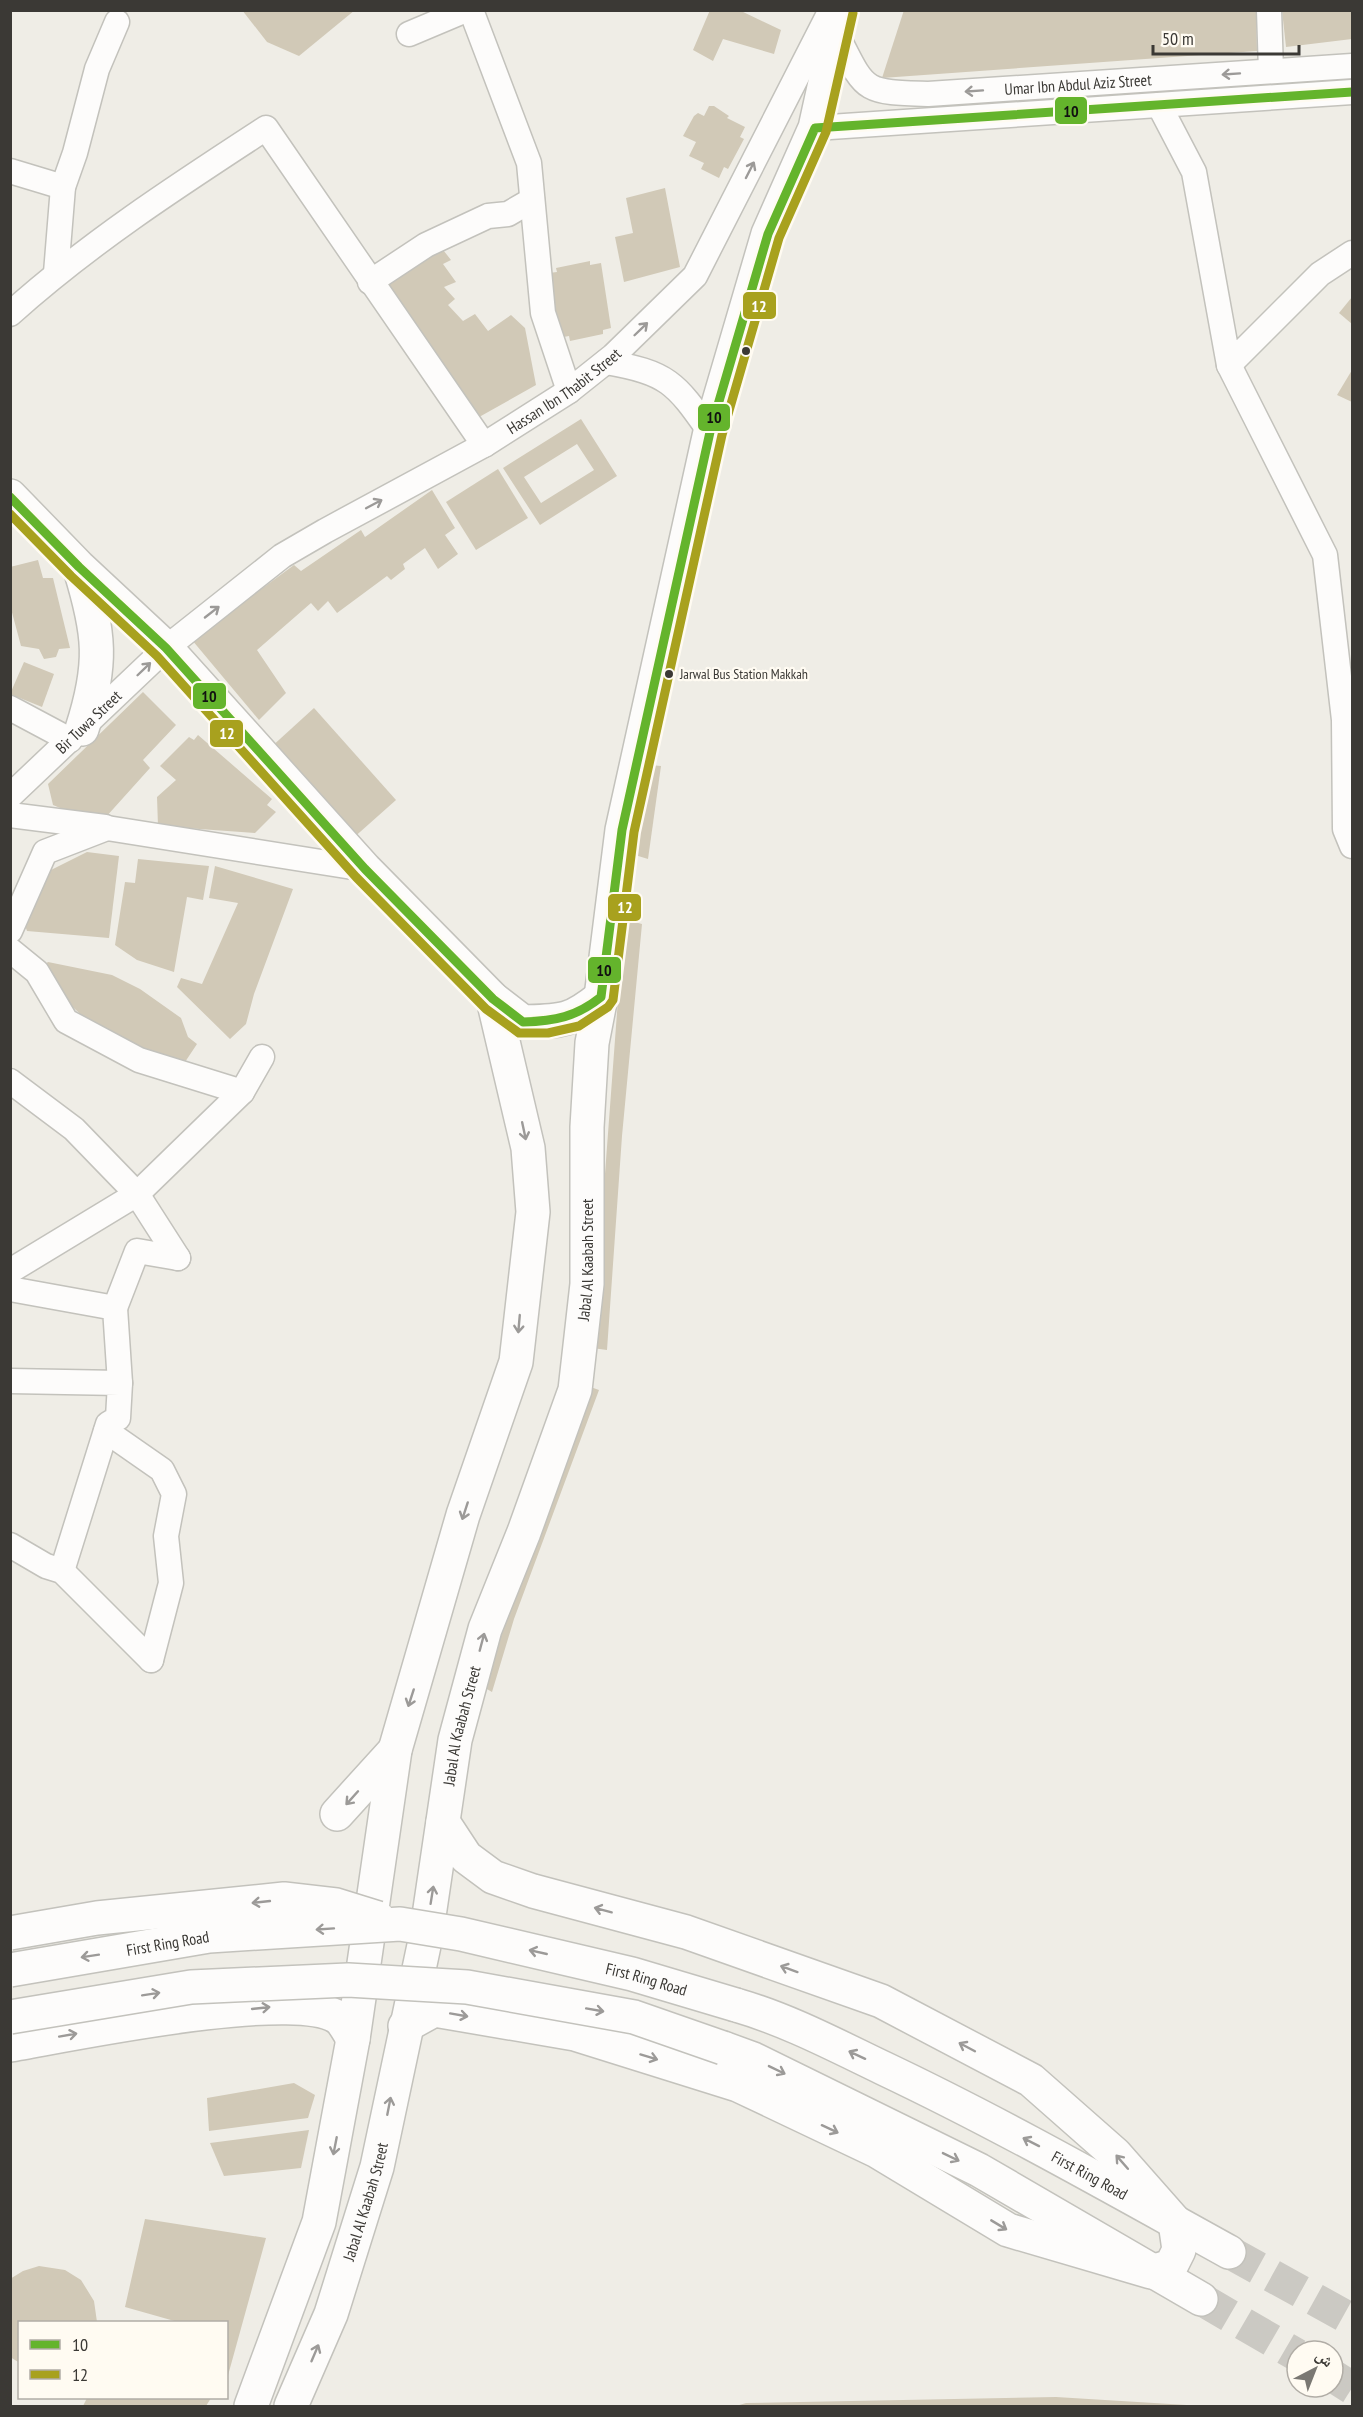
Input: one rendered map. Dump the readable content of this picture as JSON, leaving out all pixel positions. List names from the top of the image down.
{
  "streets": {
    "highway": ["Jabal Al Kaabah Street", "First Ring Road"],
    "street": ["Umar Ibn Abdul Aziz Street", "Hassan Ibn Thabit Street", "Bir Tuwa Street"]
  },
  "crossings": [
    ["Umar Ibn Abdul Aziz Street", "Hassan Ibn Thabit Street"],
    ["Umar Ibn Abdul Aziz Street", "Jabal Al Kaabah Street"],
    ["Hassan Ibn Thabit Street", "Bir Tuwa Street"],
    ["Hassan Ibn Thabit Street", "Jabal Al Kaabah Street"]
  ],
  "one_way": ["Hassan Ibn Thabit Street", "Bir Tuwa Street"],
  "places": ["Jarwal Bus Station Makkah"],
  "lines": ["transit line 12", "transit line 10"],
  "legend": ["10", "12"],
  "scale_bar": "50 m",
  "north": "top right"
}
